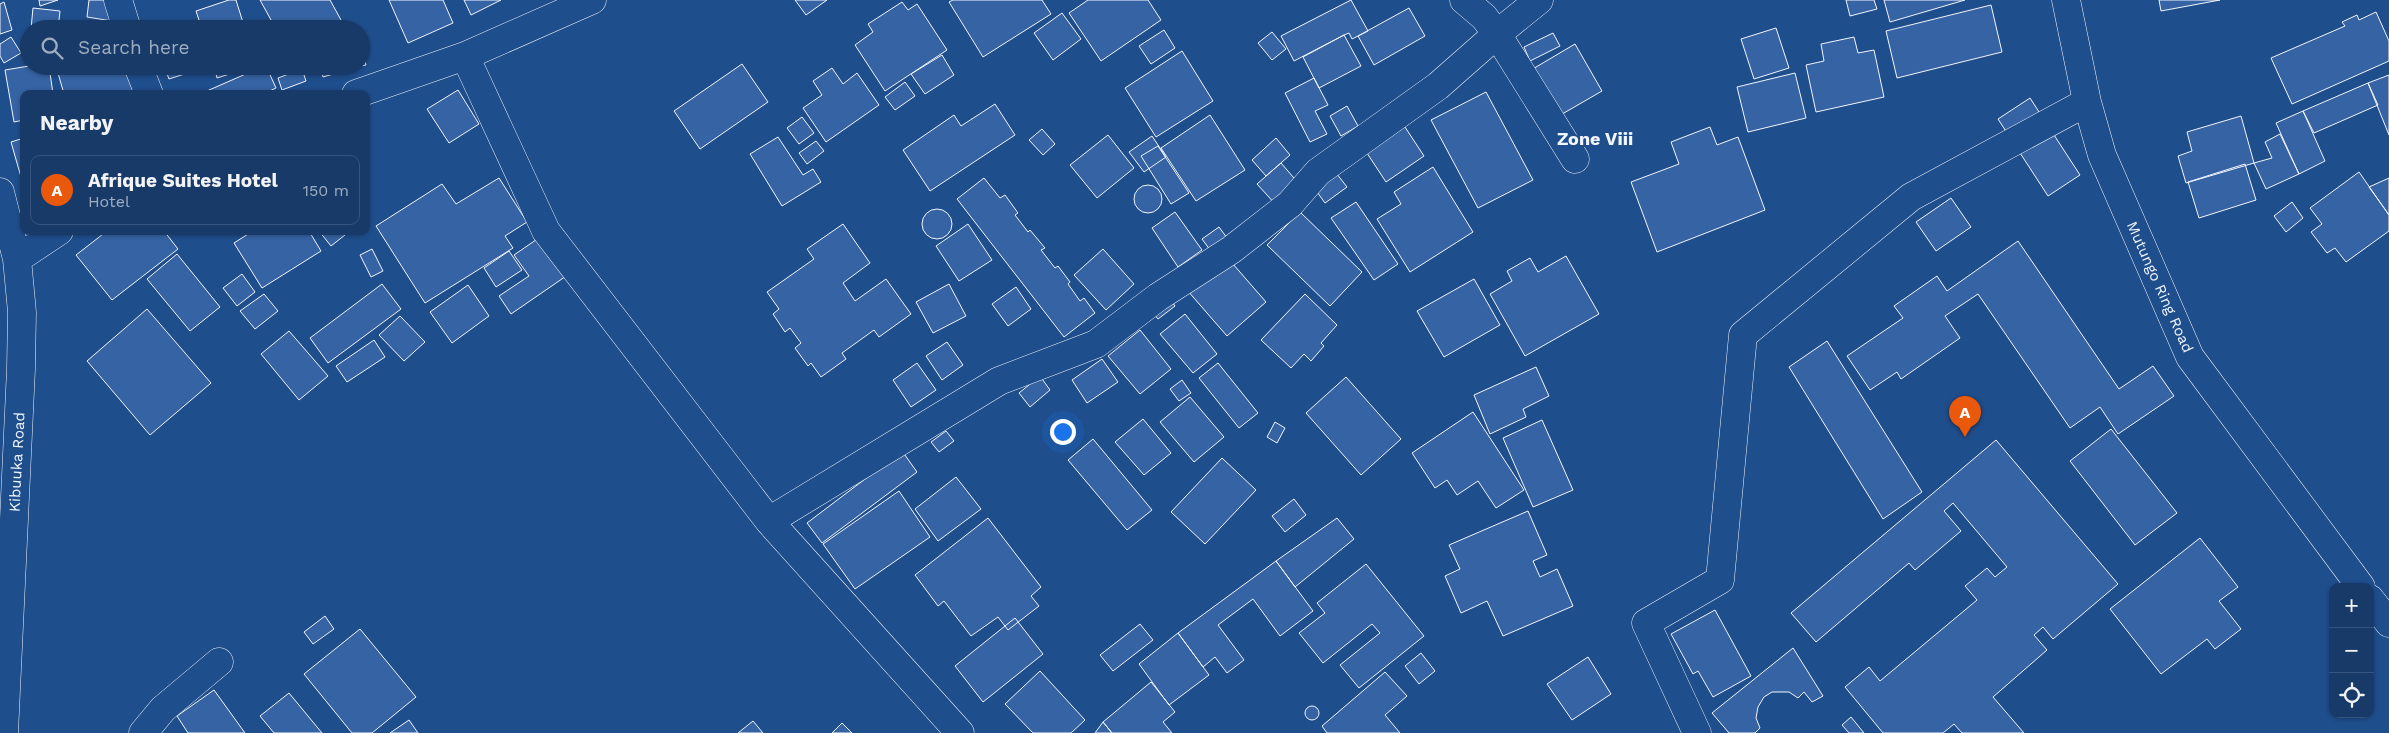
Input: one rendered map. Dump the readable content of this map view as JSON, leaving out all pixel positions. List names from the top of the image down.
{
  "streets": {
    "street": ["Mutungo Ring Road", "Kibuuka Road"]
  },
  "districts": ["Zone Viii"],
  "page": {
    "search": "Search here",
    "heading": "Nearby",
    "list": [
      {
        "mark": "A",
        "name": "Afrique Suites Hotel",
        "note": "Hotel",
        "value": "150 m"
      }
    ],
    "pins": "A",
    "map_buttons": ["+", "−"]
  }
}
